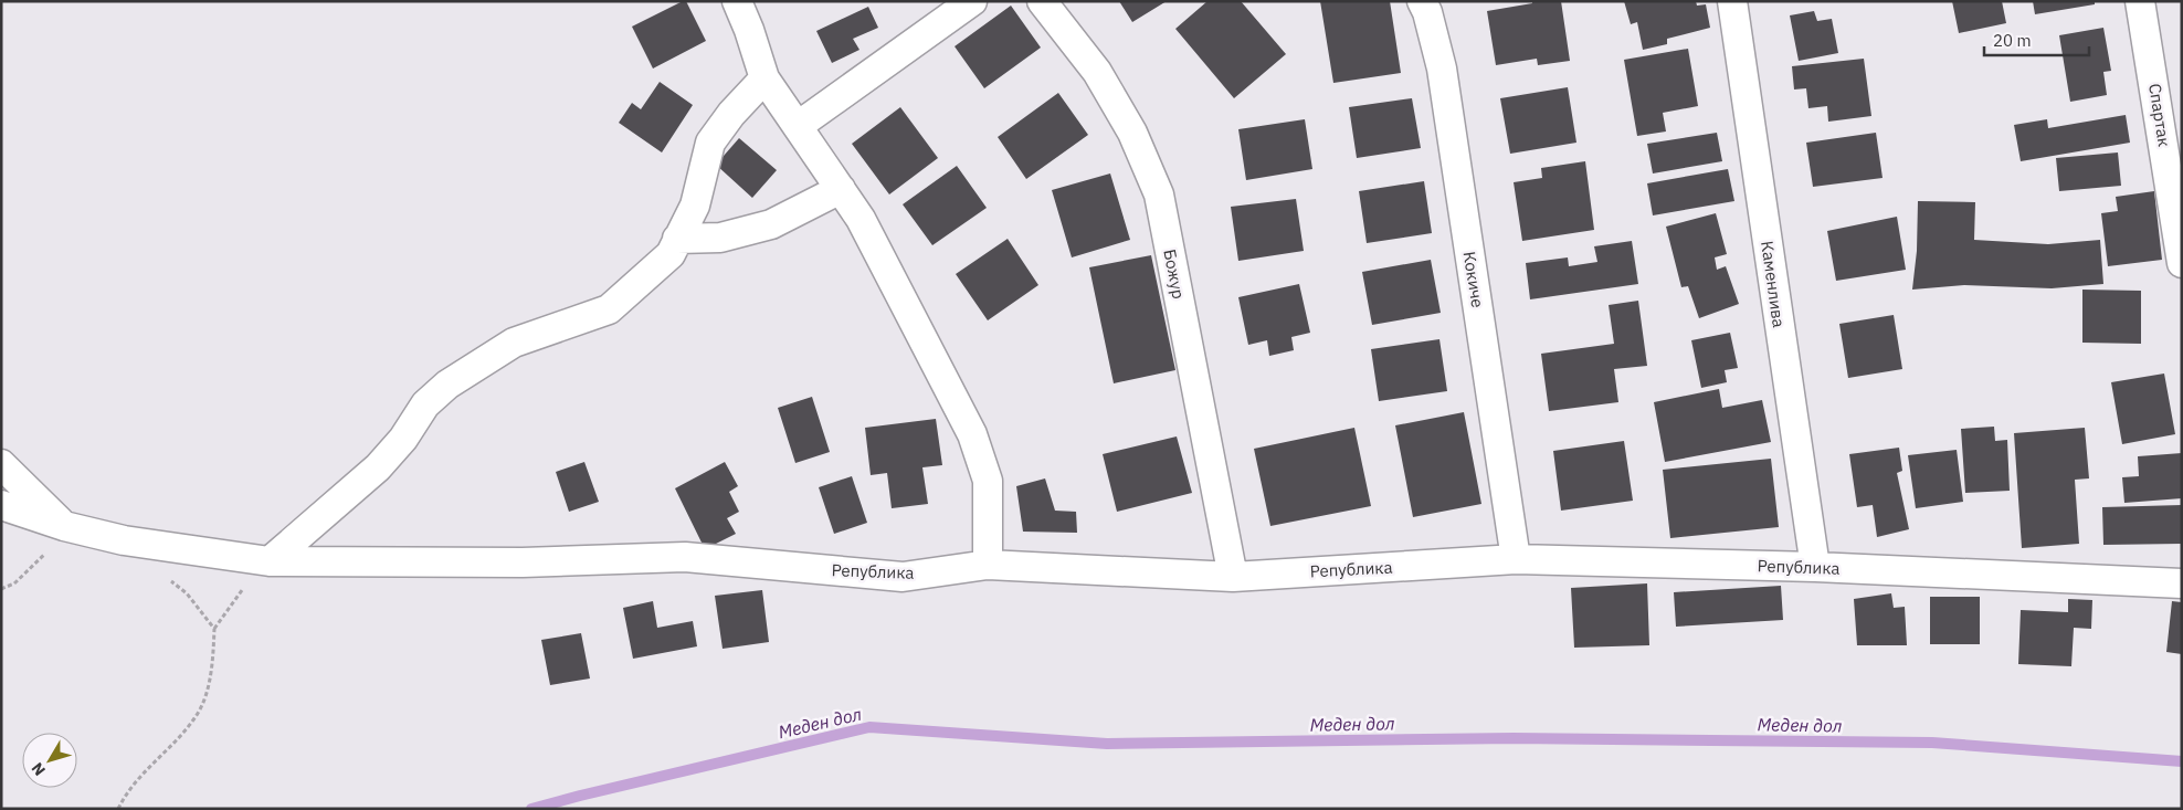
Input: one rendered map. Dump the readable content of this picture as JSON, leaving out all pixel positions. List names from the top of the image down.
{
  "streets": {
    "street": [
      "Спартак",
      "Божур",
      "Кокиче",
      "Каменлива",
      "Република"
    ]
  },
  "crossings": [
    ["Божур", "Република"],
    ["Кокиче", "Република"],
    ["Каменлива", "Република"]
  ],
  "water": ["Меден дол"],
  "scale_bar": "20 m",
  "north": "bottom left"
}
